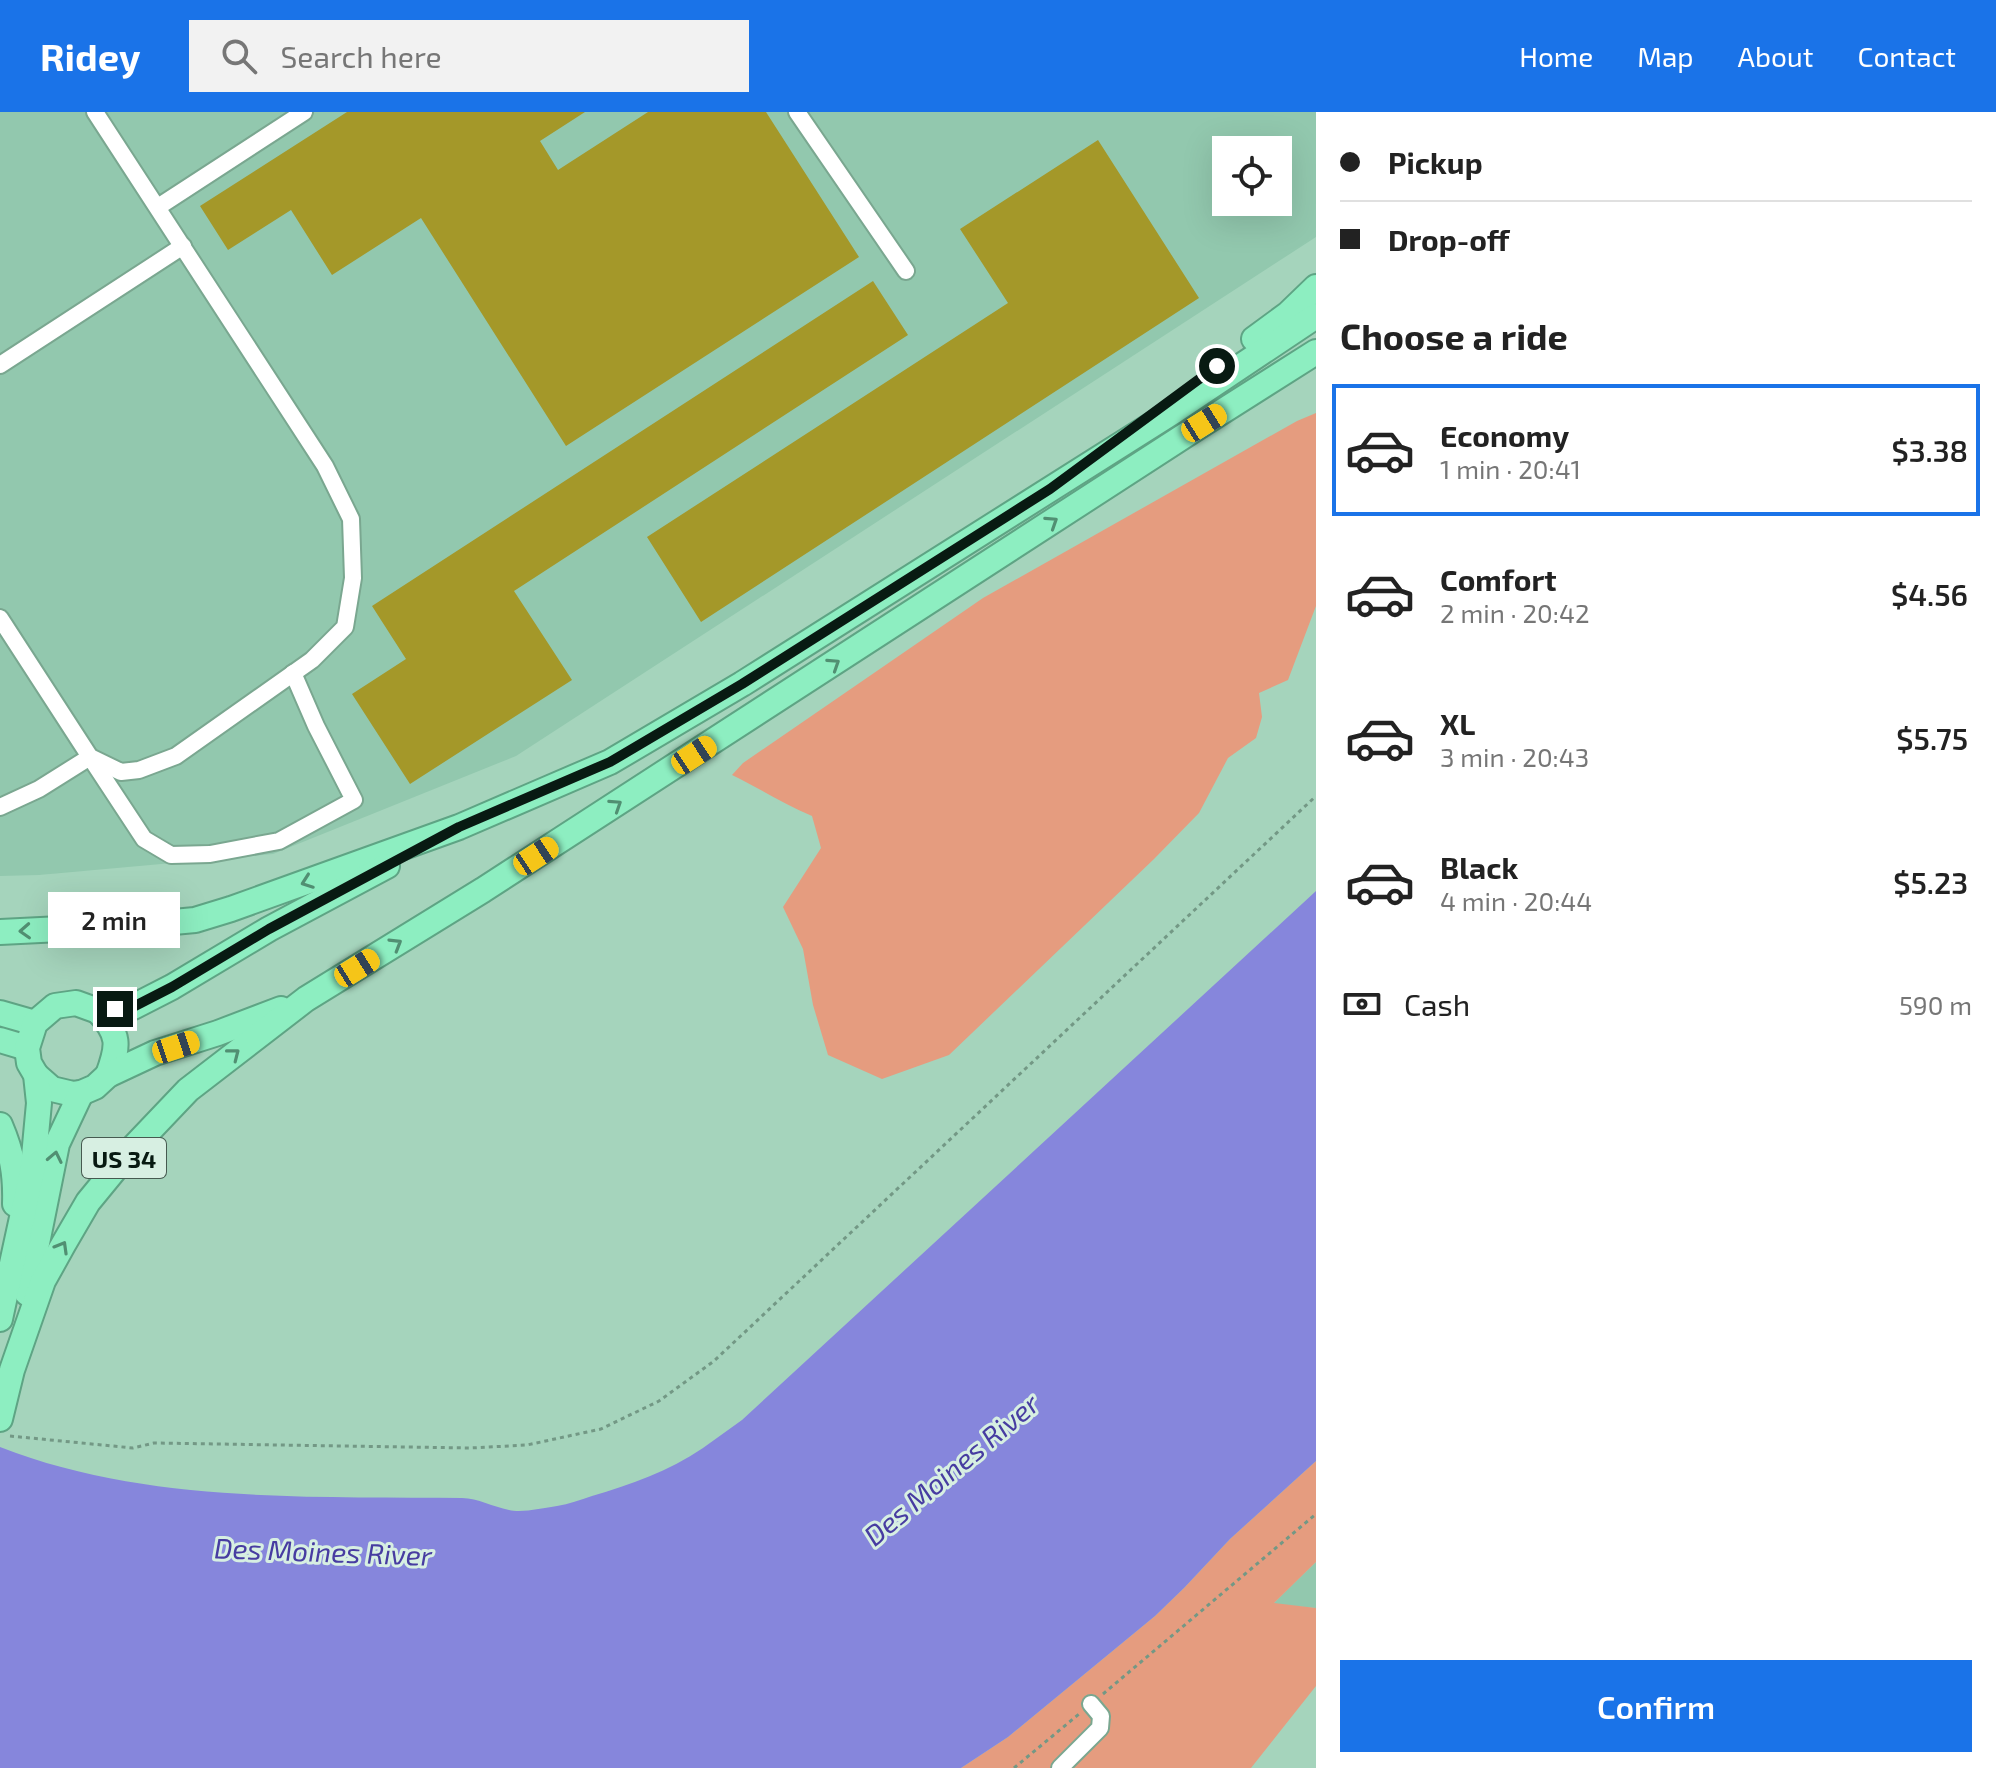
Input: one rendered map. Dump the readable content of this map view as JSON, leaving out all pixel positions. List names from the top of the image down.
{
  "streets": {
    "highway": ["US 34"]
  },
  "water": ["Des Moines River"],
  "page": {
    "header": "Ridey",
    "search": "Search here",
    "nav": [
      "Home",
      "Map",
      "About",
      "Contact"
    ],
    "banner": ["Pickup", "Drop-off"],
    "heading": "Choose a ride",
    "list": [
      {
        "name": "Economy",
        "note": "1 min · 20:41",
        "value": "$3.38"
      },
      {
        "name": "Comfort",
        "note": "2 min · 20:42",
        "value": "$4.56"
      },
      {
        "name": "XL",
        "note": "3 min · 20:43",
        "value": "$5.75"
      },
      {
        "name": "Black",
        "note": "4 min · 20:44",
        "value": "$5.23"
      }
    ],
    "bubble": "2 min",
    "pay": ["Cash", "590 m"],
    "buttons": "Confirm"
  }
}
